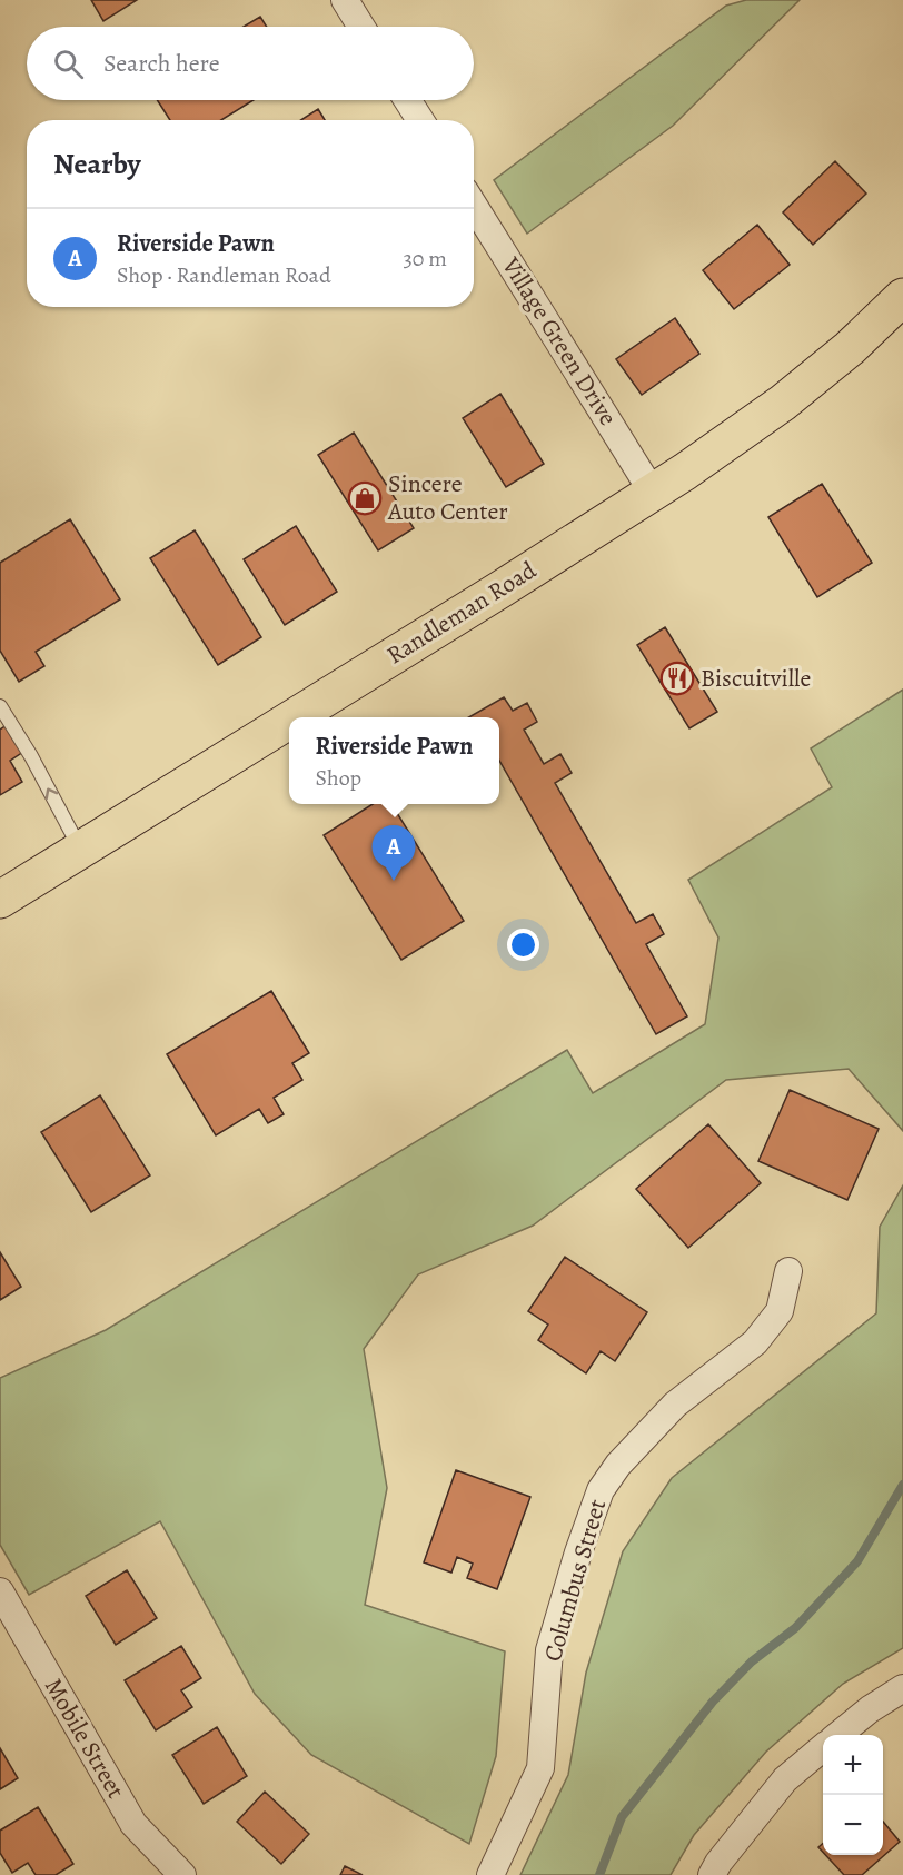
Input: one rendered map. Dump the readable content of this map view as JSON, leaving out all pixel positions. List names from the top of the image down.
{
  "streets": {
    "main road": ["Randleman Road"],
    "street": ["Village Green Drive", "Columbus Street", "Mobile Street"]
  },
  "crossings": [
    ["Village Green Drive", "Randleman Road"]
  ],
  "places": {
    "shop": ["Sincere Auto Center"],
    "restaurant": ["Biscuitville"]
  },
  "page": {
    "search": "Search here",
    "heading": "Nearby",
    "list": [
      {
        "mark": "A",
        "name": "Riverside Pawn",
        "note": "Shop · Randleman Road",
        "value": "30 m"
      }
    ],
    "popup": ["Riverside Pawn", "Shop"],
    "pins": "A",
    "map_buttons": ["+", "−"]
  }
}
